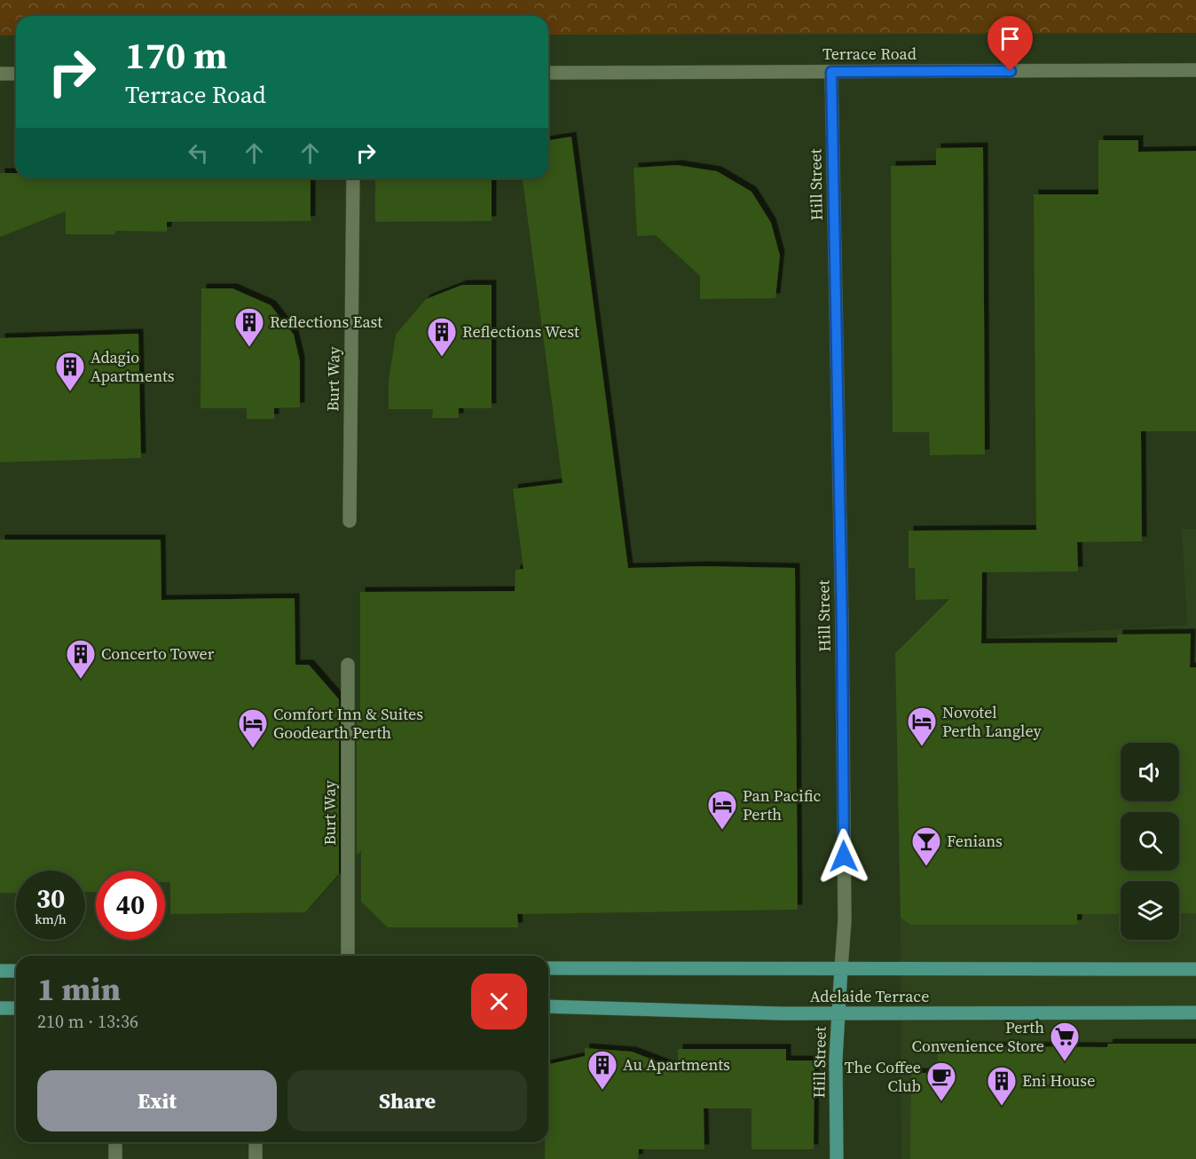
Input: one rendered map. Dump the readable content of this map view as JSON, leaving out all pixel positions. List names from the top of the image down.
{
  "streets": {
    "main road": ["Hill Street", "Adelaide Terrace"],
    "street": ["Terrace Road", "Burt Way"]
  },
  "crossings": [
    ["Terrace Road", "Hill Street"],
    ["Hill Street", "Adelaide Terrace"]
  ],
  "places": {
    "building": [
      "Reflections East",
      "Reflections West",
      "Adagio Apartments",
      "Concerto Tower",
      "Au Apartments",
      "Eni House"
    ],
    "hotel": ["Novotel Perth Langley", "Comfort Inn & Suites Goodearth Perth", "Pan Pacific Perth"],
    "bar": ["Fenians"],
    "supermarket": ["Perth Convenience Store"],
    "cafe": ["The Coffee Club"]
  },
  "page": {
    "turn": ["170 m", "Terrace Road"],
    "speed": "30 km/h",
    "limit": "40",
    "heading": ["1 min", "210 m · 13:36"],
    "buttons": ["Exit", "Share"]
  }
}
